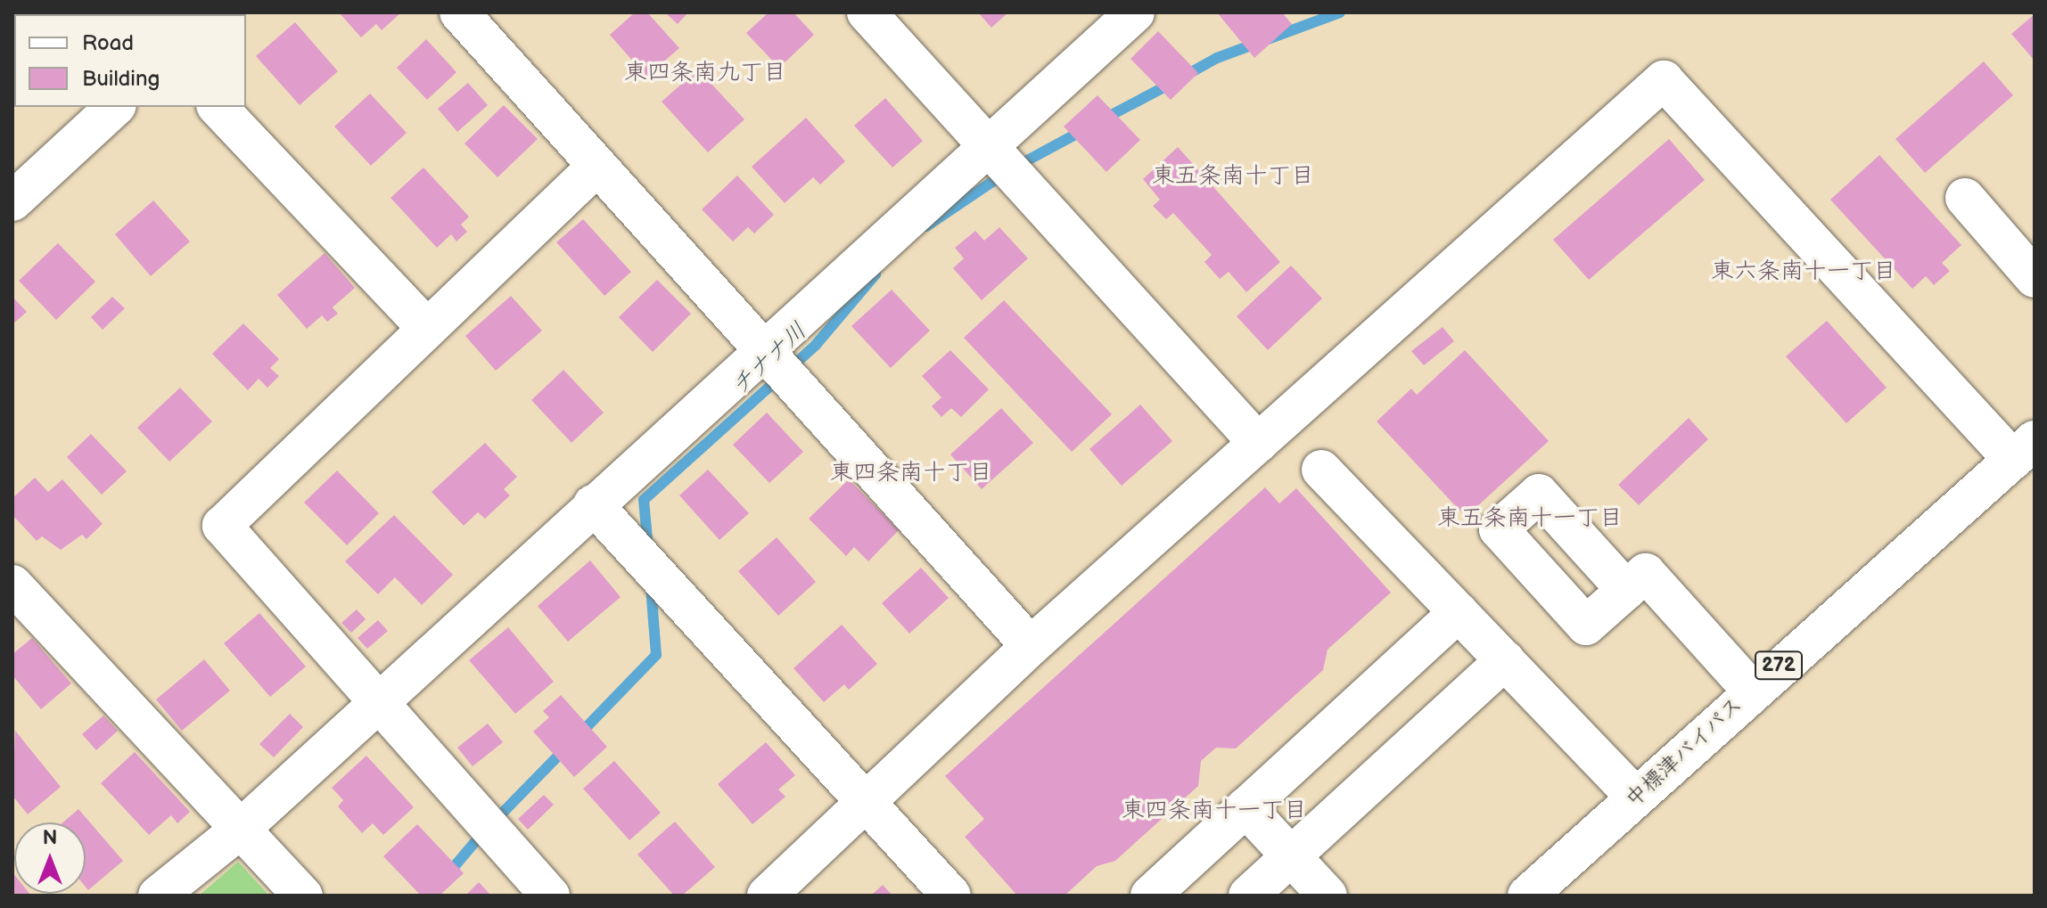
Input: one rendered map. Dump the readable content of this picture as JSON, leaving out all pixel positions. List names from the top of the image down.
{
  "streets": {
    "main road": ["272", "中標津バイパス"]
  },
  "districts": [
    "東四条南九丁目",
    "東五条南十丁目",
    "東六条南十一丁目",
    "東四条南十丁目",
    "東五条南十一丁目",
    "東四条南十一丁目"
  ],
  "water": ["チナナ川"],
  "legend": ["Road", "Building"],
  "north": "top"
}
